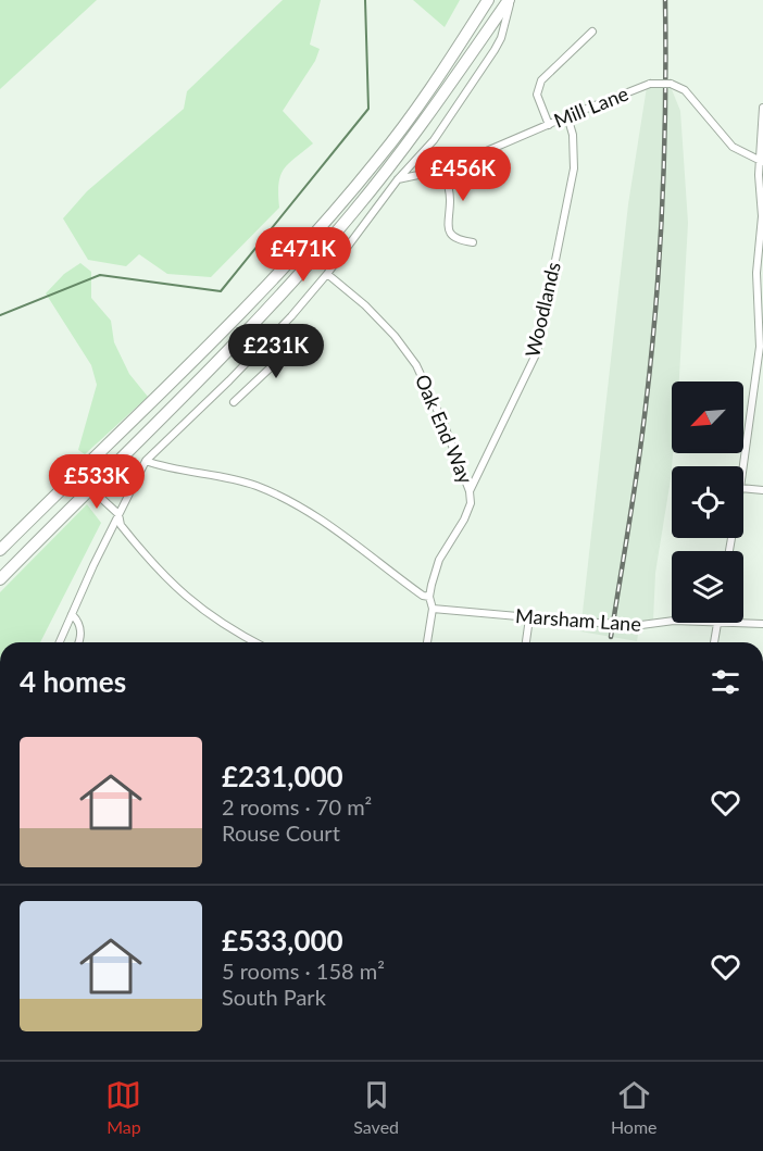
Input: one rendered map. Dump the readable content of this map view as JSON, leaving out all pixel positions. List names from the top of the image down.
{
  "streets": {
    "street": [
      "Mill Lane",
      "Woodlands",
      "Oak End Way",
      "Marsham Lane"
    ]
  },
  "crossings": [
    ["Mill Lane", "Woodlands"],
    ["Woodlands", "Oak End Way"]
  ],
  "north": "bottom left",
  "page": {
    "price": [
      "£456K",
      "£471K",
      "£231K",
      "£533K"
    ],
    "heading": "4 homes",
    "list": [
      {
        "name": "£231,000",
        "note": "2 rooms · 70 m² · Rouse Court"
      },
      {
        "name": "£533,000",
        "note": "5 rooms · 158 m² · South Park"
      }
    ],
    "tabs": ["Map", "Saved", "Home"]
  }
}
